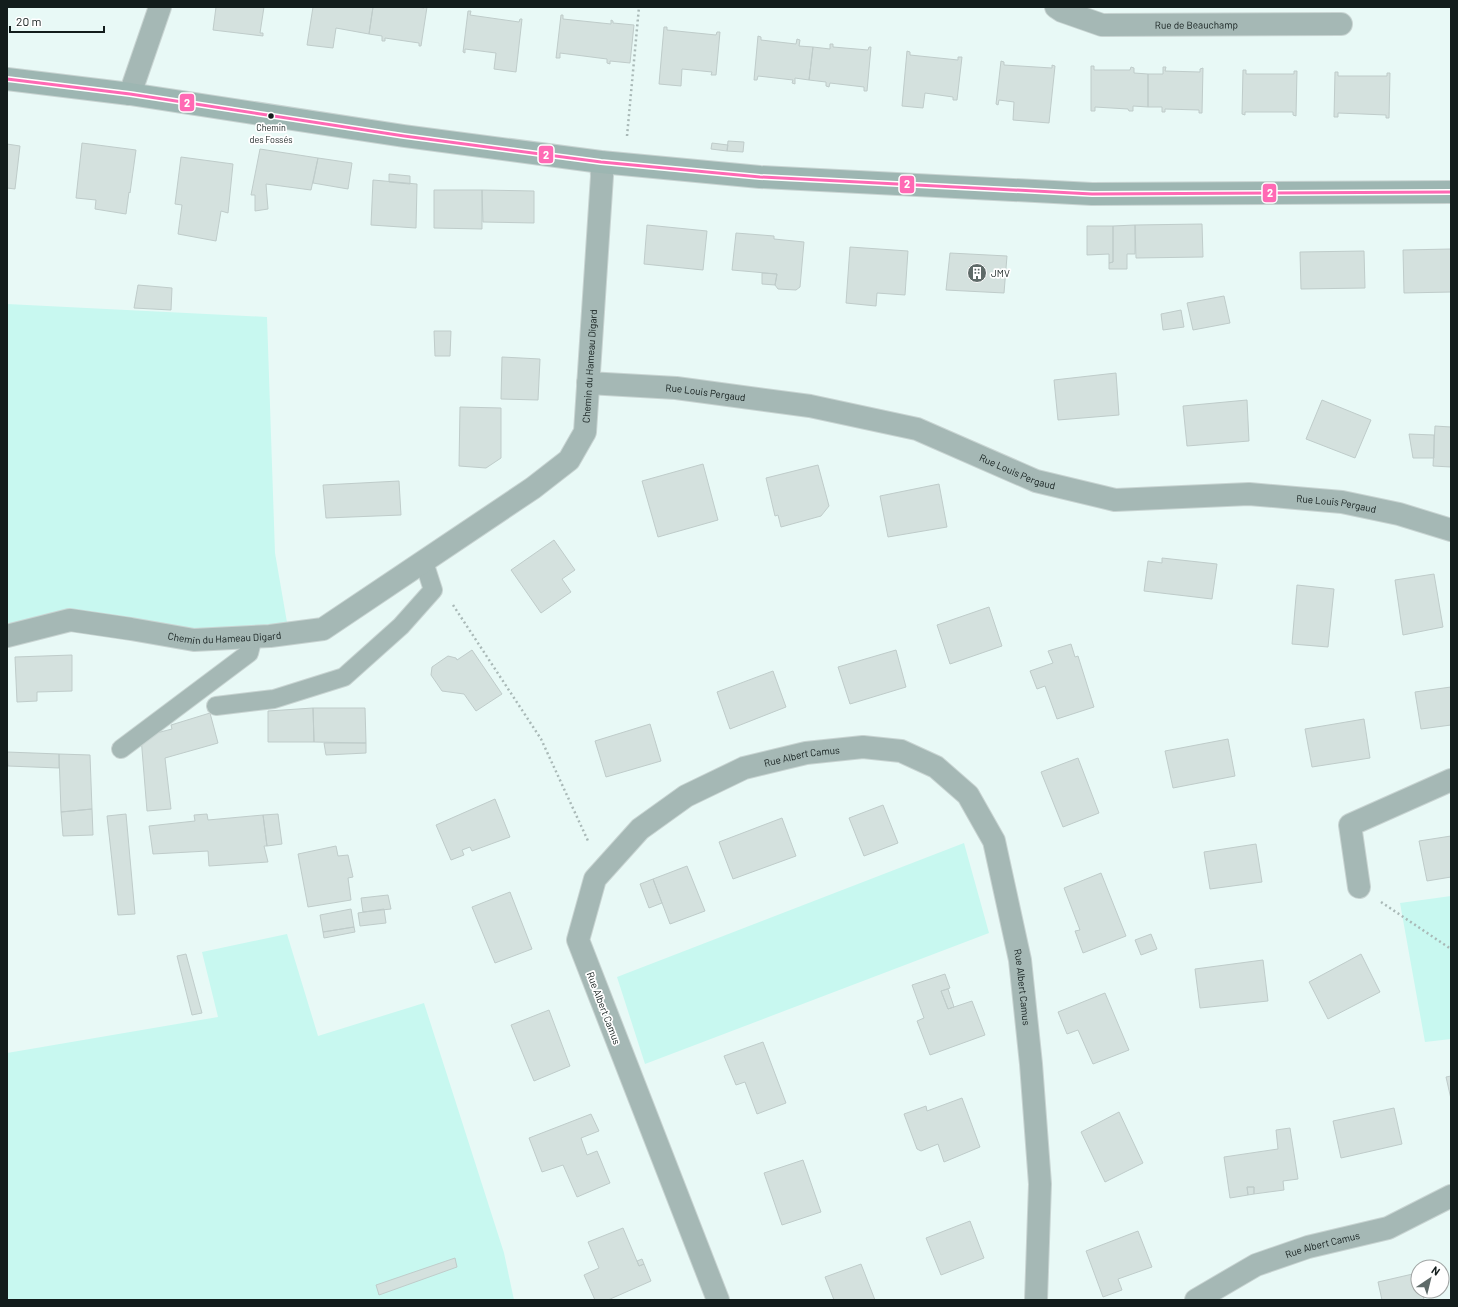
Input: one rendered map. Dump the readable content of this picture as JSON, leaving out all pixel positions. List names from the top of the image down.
{
  "streets": {
    "street": [
      "Rue de Beauchamp",
      "Chemin du Hameau Digard",
      "Rue Louis Pergaud",
      "Rue Albert Camus"
    ]
  },
  "crossings": [
    ["Chemin du Hameau Digard", "Rue Louis Pergaud"]
  ],
  "places": {
    "other": ["Chemin des Fossés"],
    "building": ["JMV"]
  },
  "lines": ["transit line 2"],
  "scale_bar": "20 m",
  "north": "top right"
}
